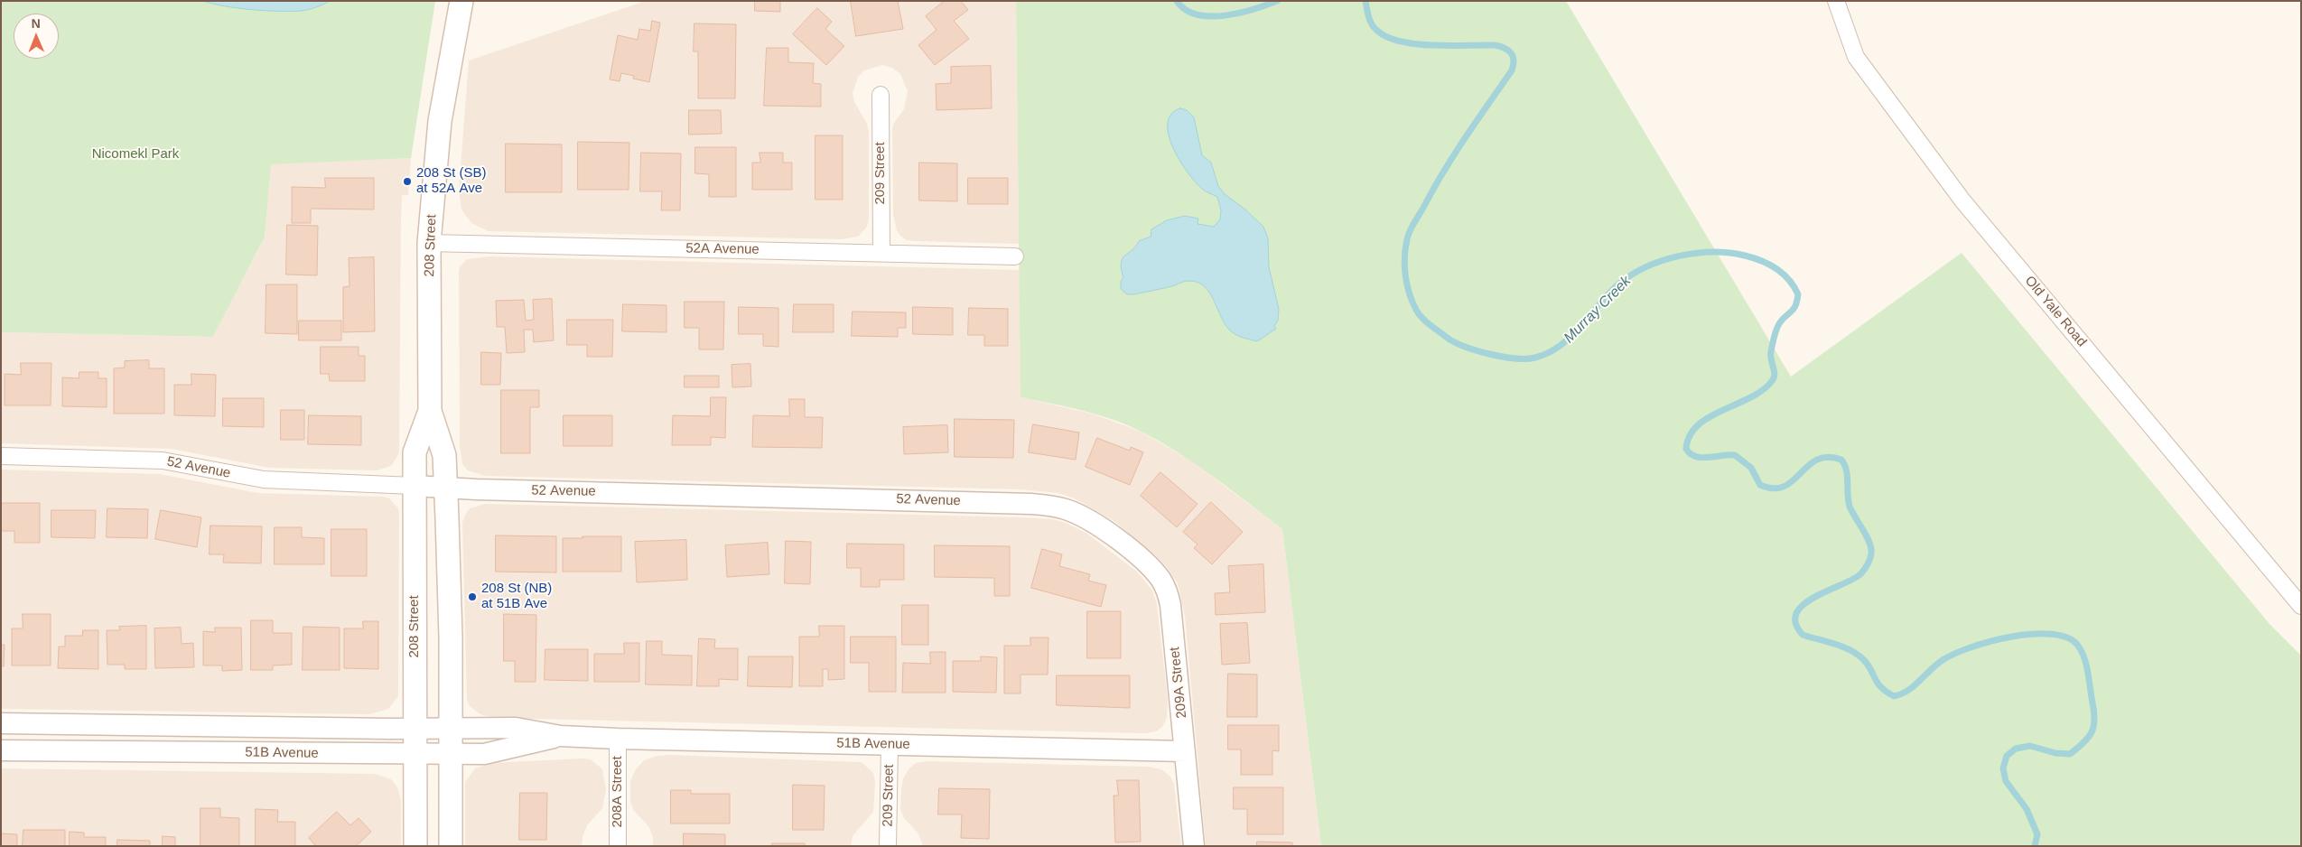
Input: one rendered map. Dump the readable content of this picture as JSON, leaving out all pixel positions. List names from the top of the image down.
{
  "streets": {
    "main road": ["208 Street"],
    "street": [
      "209 Street",
      "52A Avenue",
      "Old Yale Road",
      "52 Avenue",
      "209A Street",
      "51B Avenue",
      "208A Street"
    ]
  },
  "crossings": [
    ["209 Street", "52A Avenue"],
    ["209 Street", "51B Avenue"],
    ["208 Street", "52A Avenue"],
    ["208 Street", "52 Avenue"],
    ["208 Street", "51B Avenue"],
    ["52 Avenue", "209A Street"],
    ["209A Street", "51B Avenue"],
    ["51B Avenue", "208A Street"]
  ],
  "water": ["Murray Creek"],
  "parks": ["Nicomekl Park"],
  "places": ["208 St (SB) at 52A Ave", "208 St (NB) at 51B Ave"],
  "north": "top"
}
